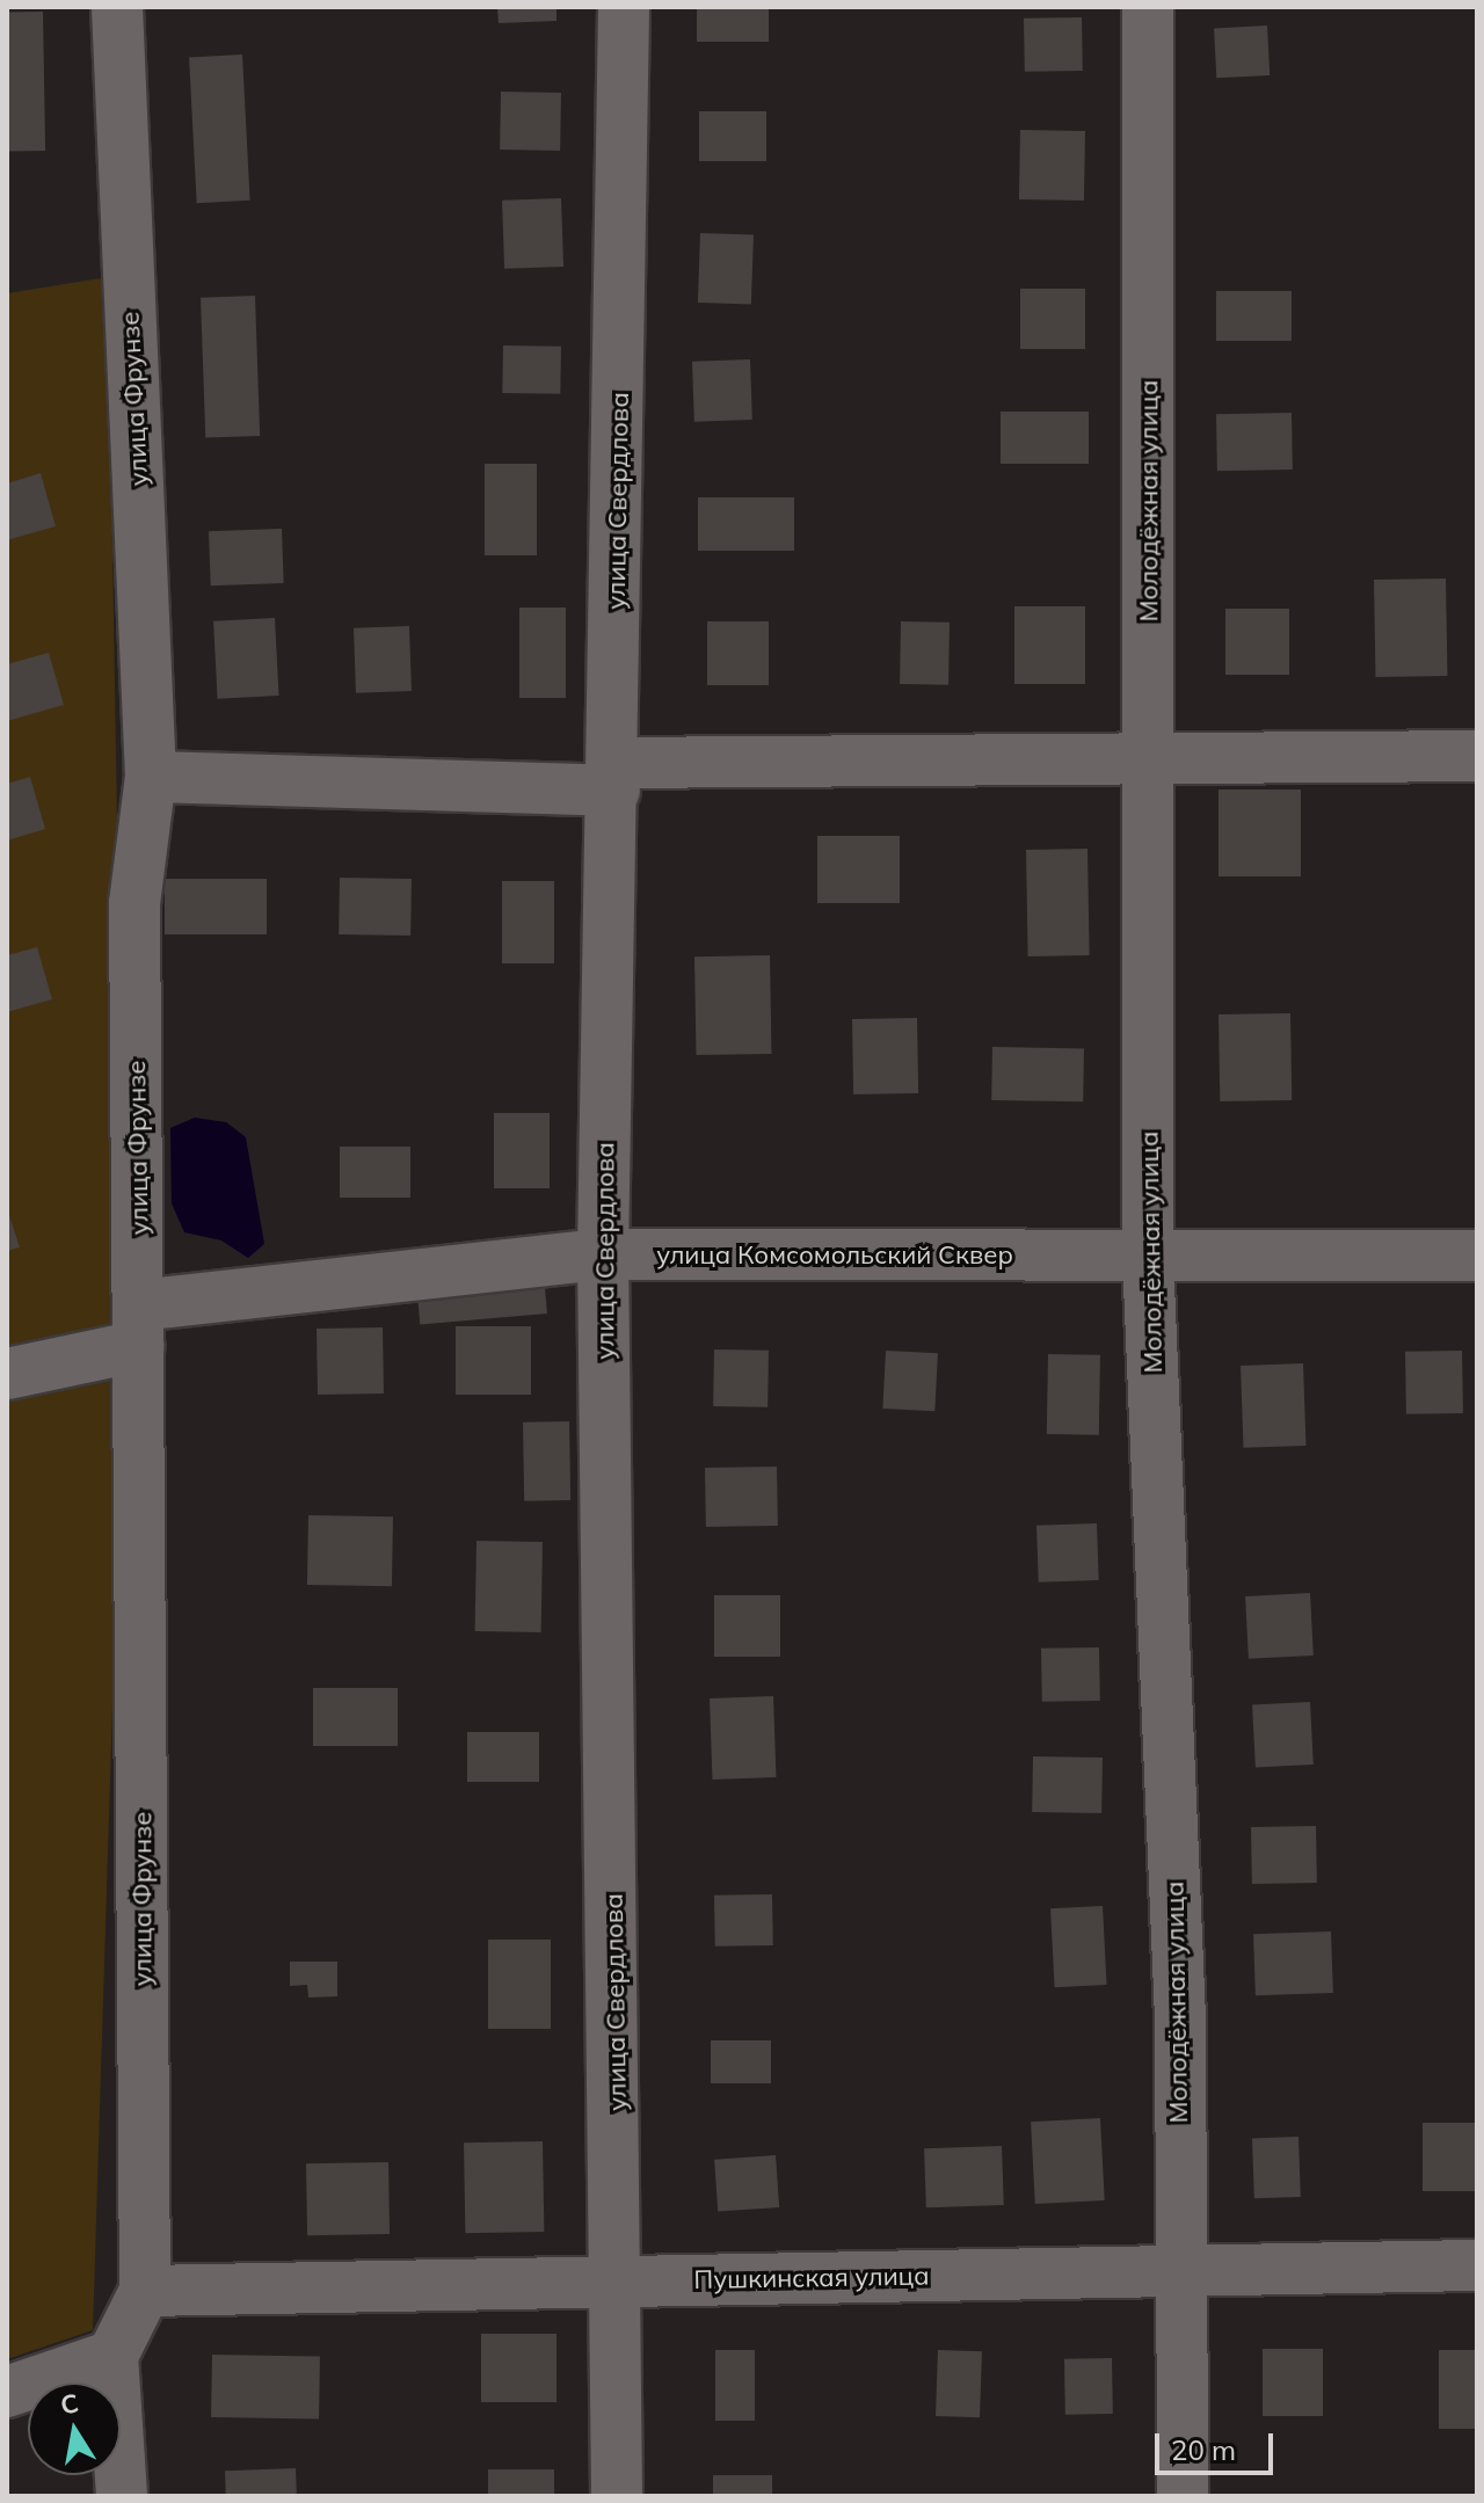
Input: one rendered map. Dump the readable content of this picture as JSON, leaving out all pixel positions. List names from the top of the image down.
{
  "streets": {
    "street": [
      "улица Фрунзе",
      "улица Свердлова",
      "Молодёжная улица",
      "улица Комсомольский Сквер",
      "Пушкинская улица"
    ]
  },
  "crossings": [
    ["улица Фрунзе", "улица Комсомольский Сквер"],
    ["улица Фрунзе", "Пушкинская улица"],
    ["улица Свердлова", "улица Комсомольский Сквер"],
    ["улица Свердлова", "Пушкинская улица"],
    ["Молодёжная улица", "улица Комсомольский Сквер"],
    ["Молодёжная улица", "Пушкинская улица"]
  ],
  "scale_bar": "20 m",
  "north": "top"
}
